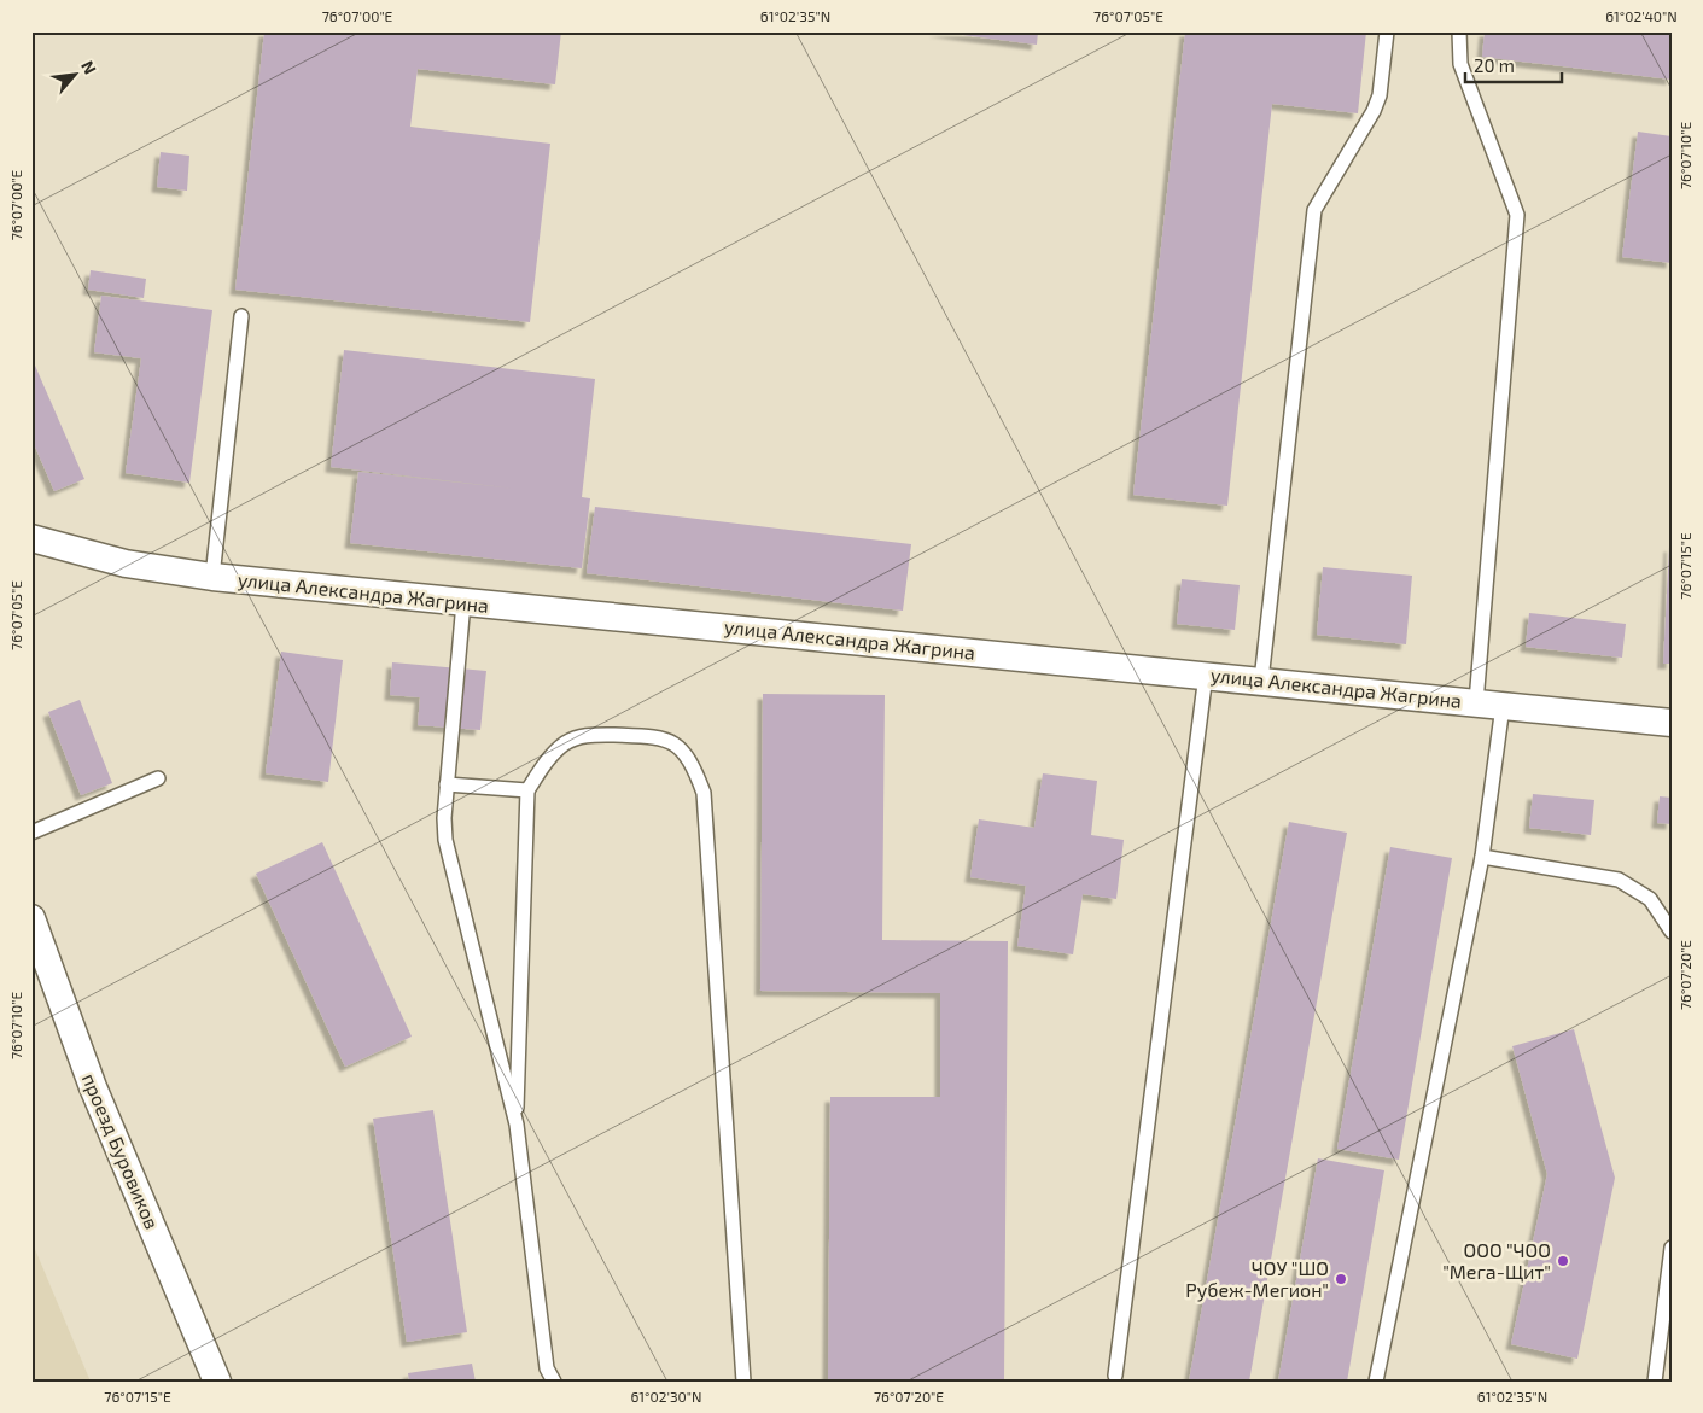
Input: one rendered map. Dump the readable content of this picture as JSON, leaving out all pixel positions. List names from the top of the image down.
{
  "streets": {
    "street": ["улица Александра Жагрина", "проезд Буровиков"]
  },
  "places": ["ООО \"ЧОО \"Мега-Щит\"", "ЧОУ \"ШО Рубеж-Мегион\""],
  "scale_bar": "20 m",
  "north": "top right",
  "coordinates": [
    "76°07'00\"E",
    "61°02'35\"N",
    "76°07'05\"E",
    "61°02'40\"N",
    "76°07'10\"E",
    "76°07'15\"E",
    "76°07'20\"E",
    "61°02'30\"N"
  ]
}
